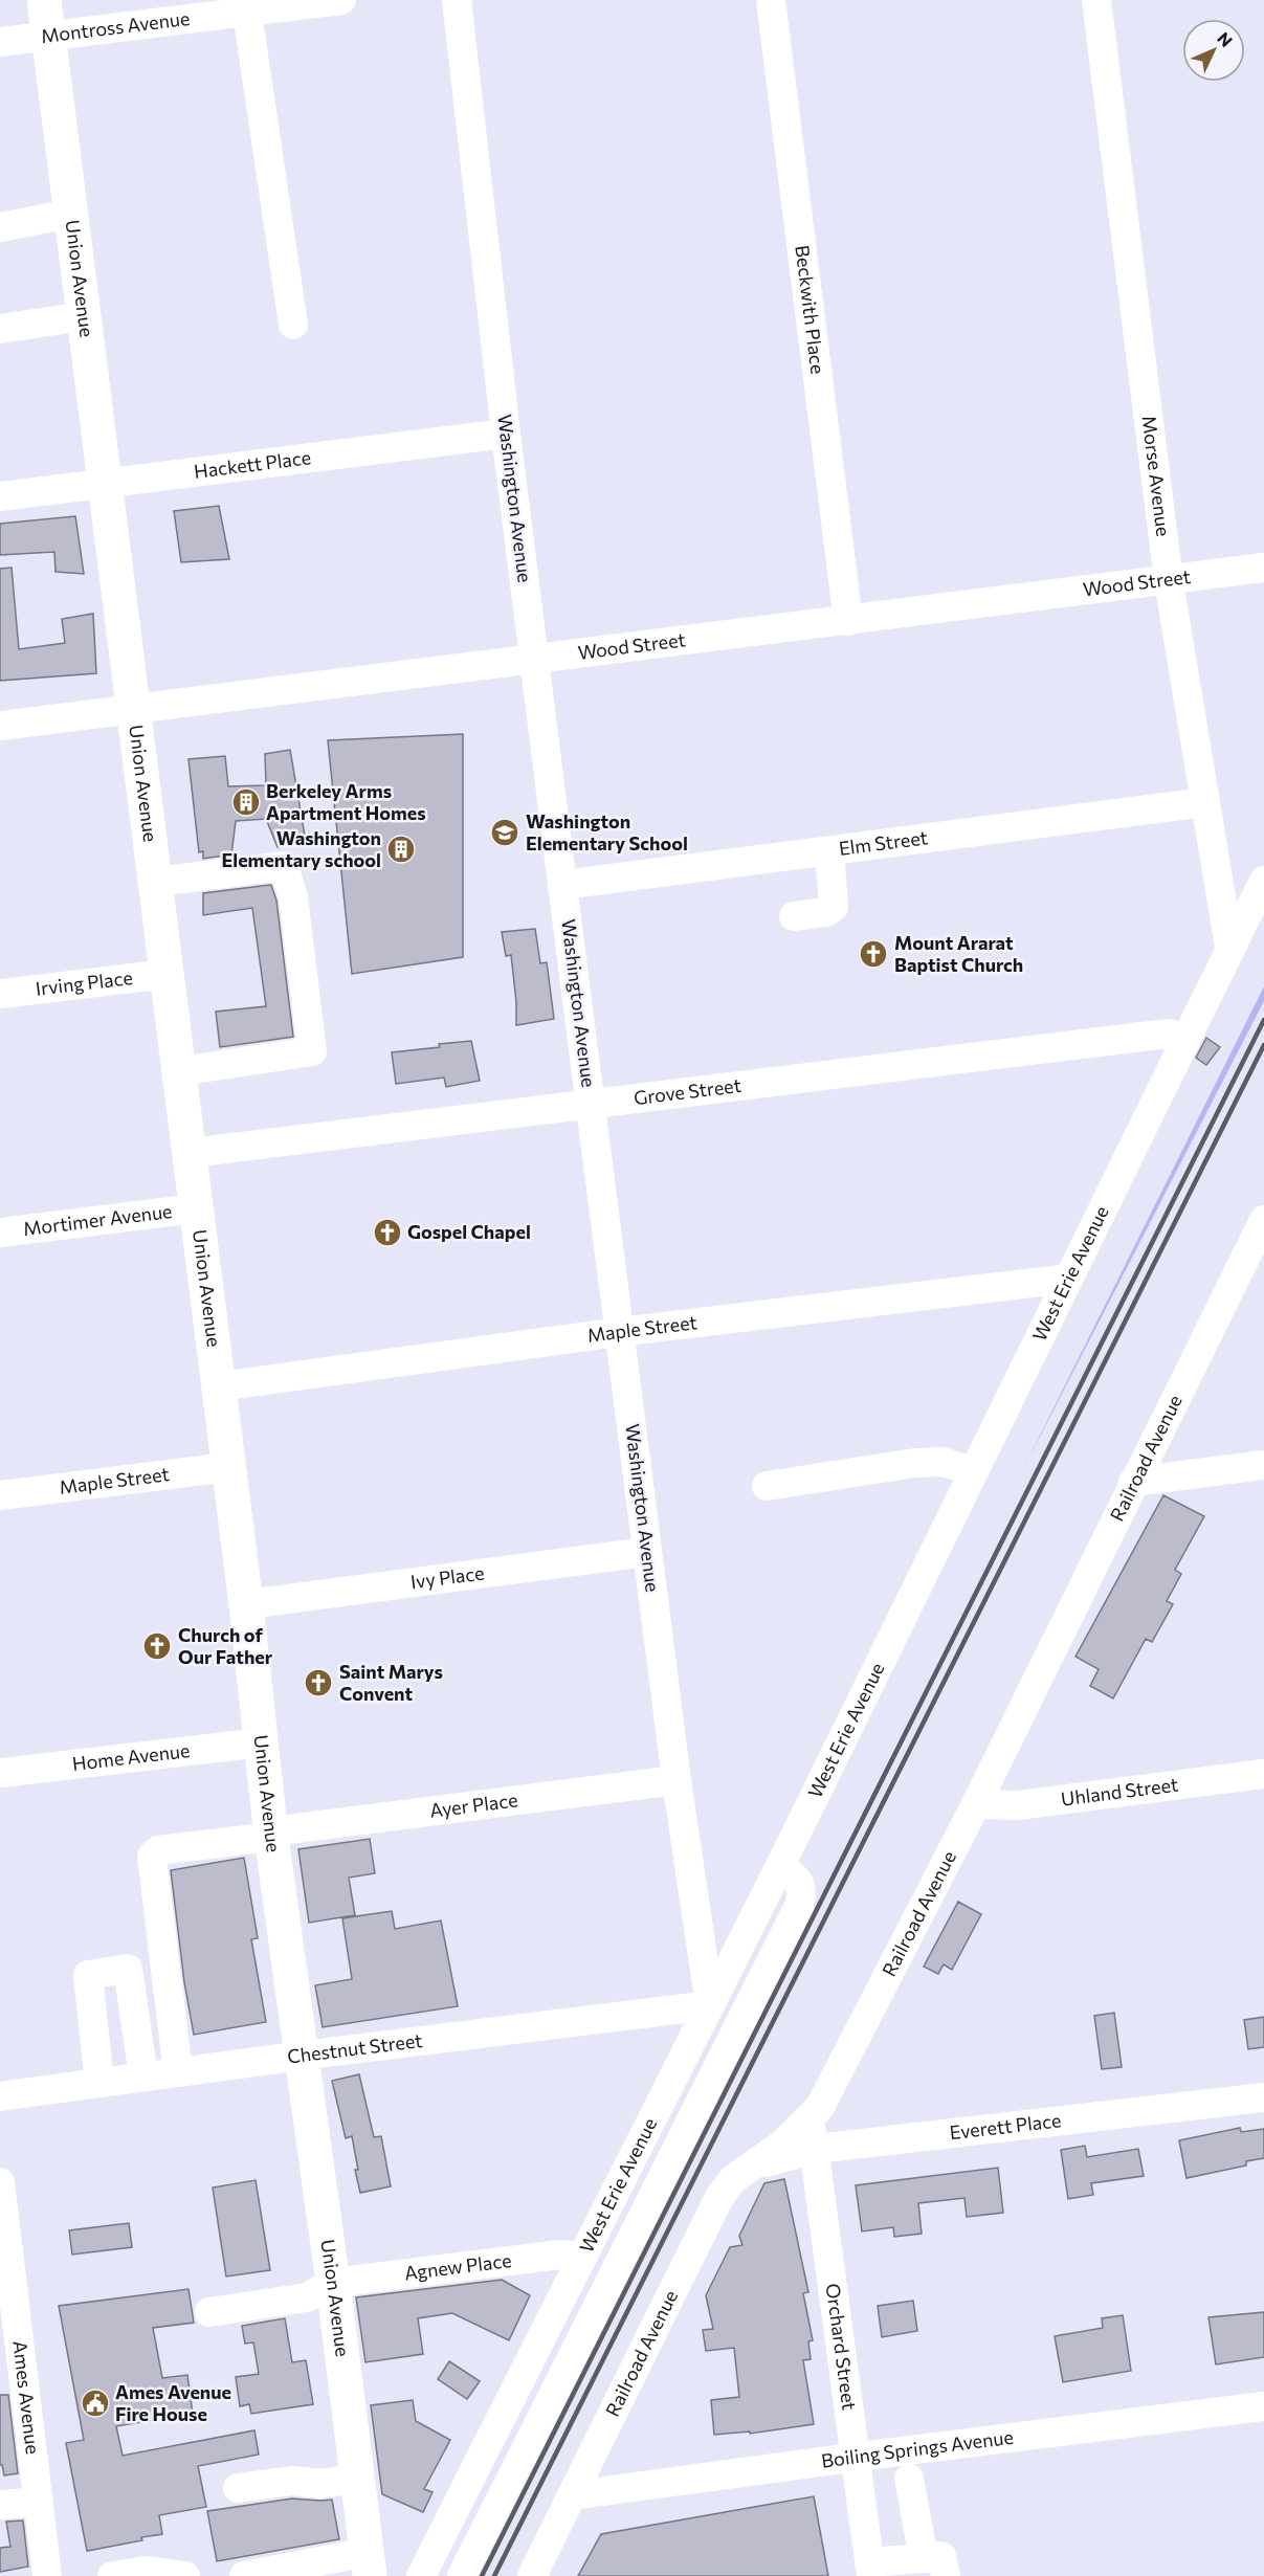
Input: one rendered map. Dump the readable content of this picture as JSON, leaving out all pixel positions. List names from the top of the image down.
{
  "streets": {
    "main road": ["Union Avenue"],
    "street": [
      "Montross Avenue",
      "Beckwith Place",
      "Hackett Place",
      "Morse Avenue",
      "Washington Avenue",
      "Wood Street",
      "Elm Street",
      "Irving Place",
      "Grove Street",
      "Mortimer Avenue",
      "West Erie Avenue",
      "Maple Street",
      "Railroad Avenue",
      "Ivy Place",
      "Home Avenue",
      "Uhland Street",
      "Ayer Place",
      "Chestnut Street",
      "Everett Place",
      "Agnew Place",
      "Orchard Street",
      "Ames Avenue",
      "Boiling Springs Avenue"
    ]
  },
  "crossings": [
    ["Montross Avenue", "Union Avenue"],
    ["Union Avenue", "Hackett Place"],
    ["Union Avenue", "Wood Street"],
    ["Union Avenue", "Irving Place"],
    ["Union Avenue", "Grove Street"],
    ["Union Avenue", "Mortimer Avenue"],
    ["Union Avenue", "Maple Street"],
    ["Union Avenue", "Ivy Place"],
    ["Union Avenue", "Home Avenue"],
    ["Union Avenue", "Ayer Place"],
    ["Union Avenue", "Chestnut Street"],
    ["Union Avenue", "Agnew Place"],
    ["Beckwith Place", "Wood Street"],
    ["Hackett Place", "Washington Avenue"],
    ["Morse Avenue", "Wood Street"],
    ["Morse Avenue", "Elm Street"],
    ["Morse Avenue", "West Erie Avenue"],
    ["Washington Avenue", "Wood Street"],
    ["Washington Avenue", "Elm Street"],
    ["Washington Avenue", "Grove Street"],
    ["Washington Avenue", "West Erie Avenue"],
    ["Washington Avenue", "Maple Street"],
    ["Washington Avenue", "Ivy Place"],
    ["Washington Avenue", "Ayer Place"],
    ["Washington Avenue", "Chestnut Street"],
    ["Grove Street", "West Erie Avenue"],
    ["West Erie Avenue", "Maple Street"],
    ["West Erie Avenue", "Chestnut Street"],
    ["West Erie Avenue", "Agnew Place"],
    ["Railroad Avenue", "Uhland Street"],
    ["Railroad Avenue", "Everett Place"],
    ["Railroad Avenue", "Orchard Street"],
    ["Railroad Avenue", "Boiling Springs Avenue"],
    ["Ayer Place", "Chestnut Street"],
    ["Everett Place", "Orchard Street"],
    ["Orchard Street", "Boiling Springs Avenue"]
  ],
  "places": {
    "building": ["Berkeley Arms Apartment Homes", "Washington Elementary school"],
    "school or university": ["Washington Elementary School"],
    "church": [
      "Mount Ararat Baptist Church",
      "Gospel Chapel",
      "Church of Our Father",
      "Saint Marys Convent"
    ],
    "public building": ["Ames Avenue Fire House"]
  },
  "north": "top right"
}
